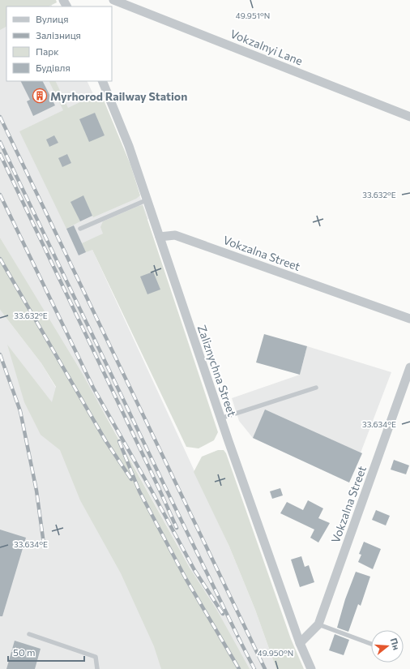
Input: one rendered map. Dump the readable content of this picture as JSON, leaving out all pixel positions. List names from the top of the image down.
{
  "streets": {
    "street": ["Vokzalnyi Lane", "Vokzalna Street", "Zaliznychna Street"]
  },
  "crossings": [
    ["Vokzalna Street", "Zaliznychna Street"]
  ],
  "places": {
    "building": ["Myrhorod Railway Station"]
  },
  "legend": [
    "Вулиця",
    "Залізниця",
    "Парк",
    "Будівля"
  ],
  "scale_bar": "50 m",
  "north": "right",
  "coordinates": [
    "49.951°N",
    "33.632°E",
    "33.634°E",
    "49.950°N"
  ]
}
